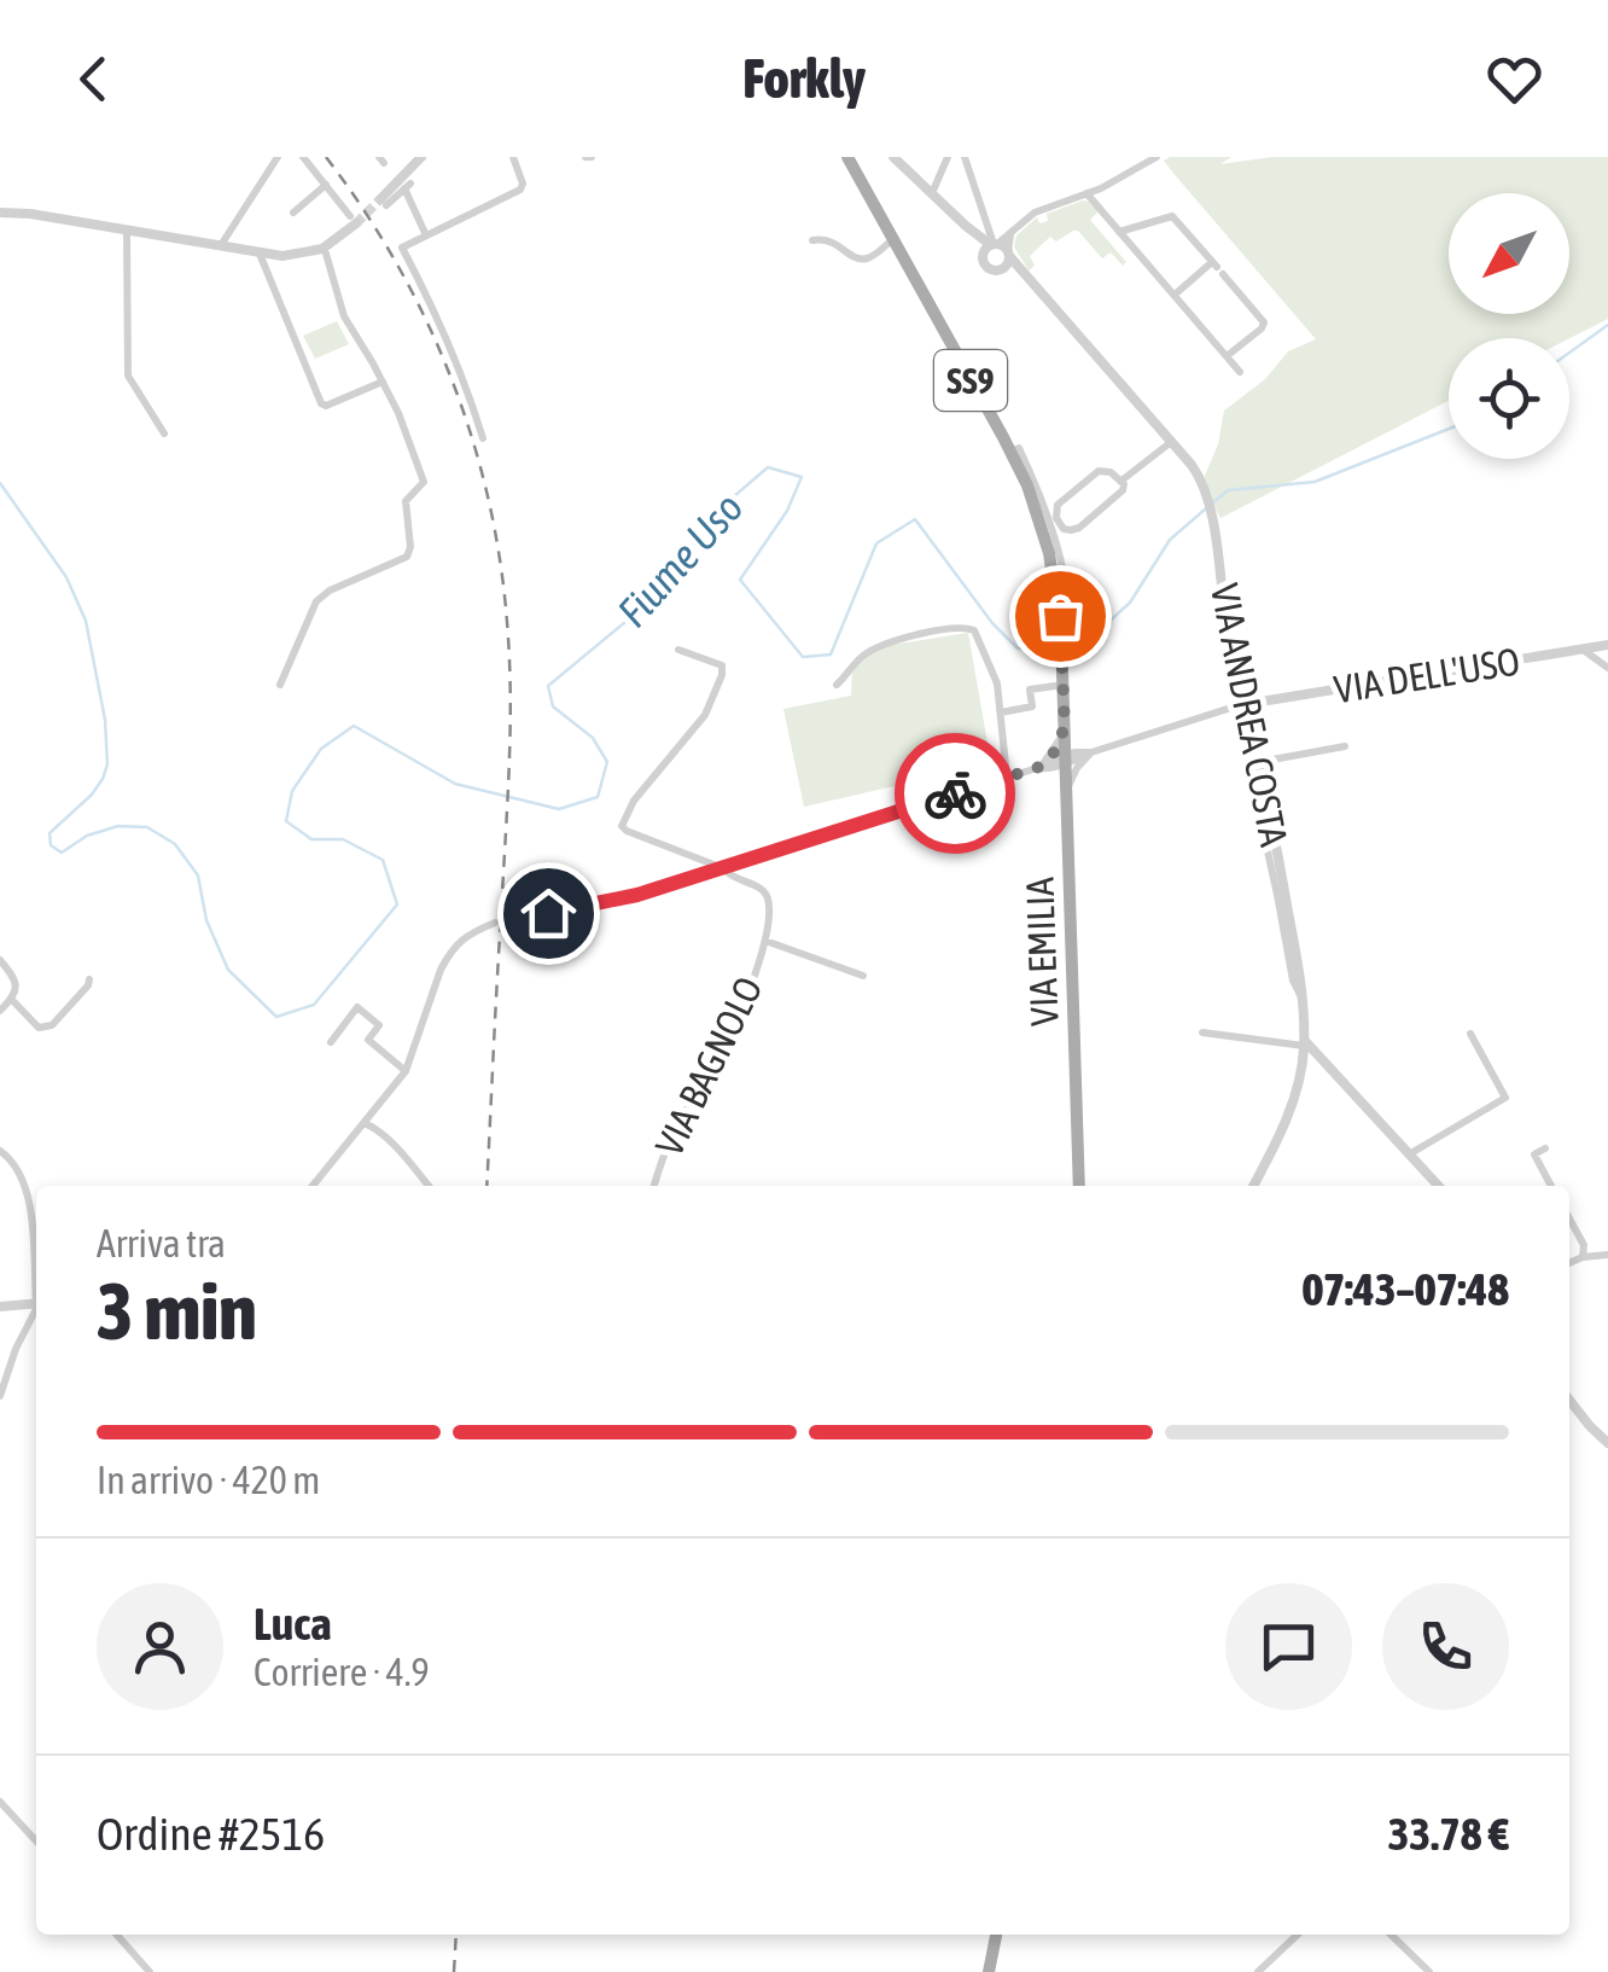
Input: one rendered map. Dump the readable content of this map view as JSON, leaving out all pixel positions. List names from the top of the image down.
{
  "streets": {
    "main road": ["SS9", "VIA EMILIA"],
    "street": ["VIA DELL'USO", "VIA ANDREA COSTA", "VIA BAGNOLO"]
  },
  "crossings": [
    ["VIA DELL'USO", "VIA ANDREA COSTA"]
  ],
  "water": ["Fiume Uso"],
  "north": "bottom left",
  "page": {
    "header": "Forkly",
    "heading": ["3 min", "Arriva tra", "07:43–07:48"],
    "panel": [
      "Luca",
      "Corriere · 4.9",
      "Ordine #2516",
      "33.78 €"
    ],
    "bar": "In arrivo · 420 m"
  }
}
